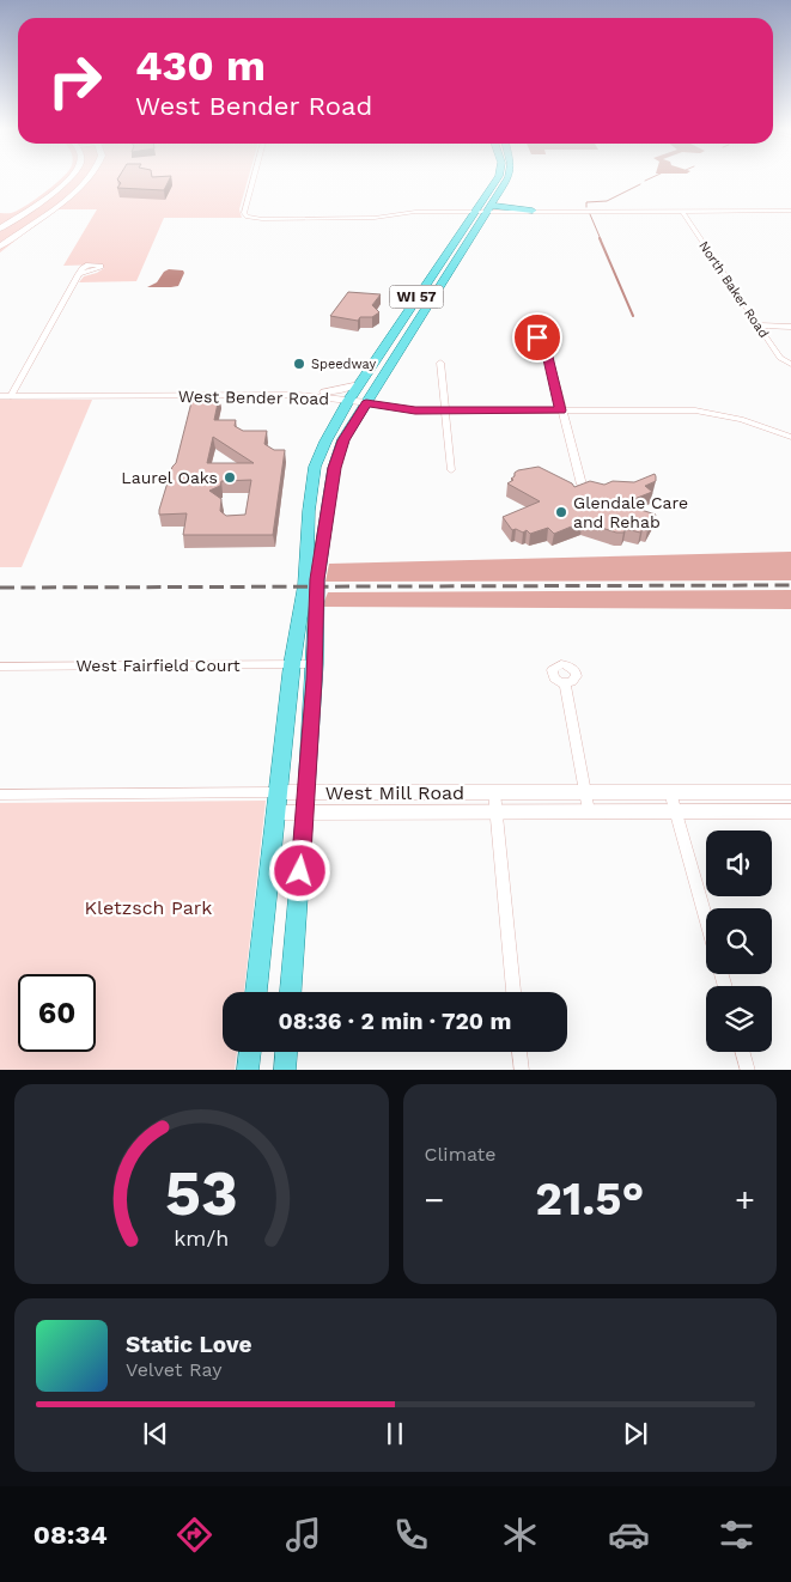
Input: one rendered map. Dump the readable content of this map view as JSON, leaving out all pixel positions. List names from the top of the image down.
{
  "streets": {
    "main road": ["WI 57"],
    "street": [
      "North Baker Road",
      "West Bender Road",
      "West Fairfield Court",
      "West Mill Road"
    ]
  },
  "crossings": [
    ["WI 57", "West Bender Road"],
    ["WI 57", "West Fairfield Court"],
    ["WI 57", "West Mill Road"]
  ],
  "parks": ["Kletzsch Park"],
  "places": ["Speedway", "Laurel Oaks", "Glendale Care and Rehab"],
  "page": {
    "turn": ["430 m", "West Bender Road"],
    "limit": "60",
    "trip": "08:36 · 2 min · 720 m",
    "tile": "Climate",
    "heat": ["−", "21.5°", "+"],
    "song": ["Static Love", "Velvet Ray"],
    "tabs": "08:34",
    "gauge": ["53", "km/h"]
  }
}
